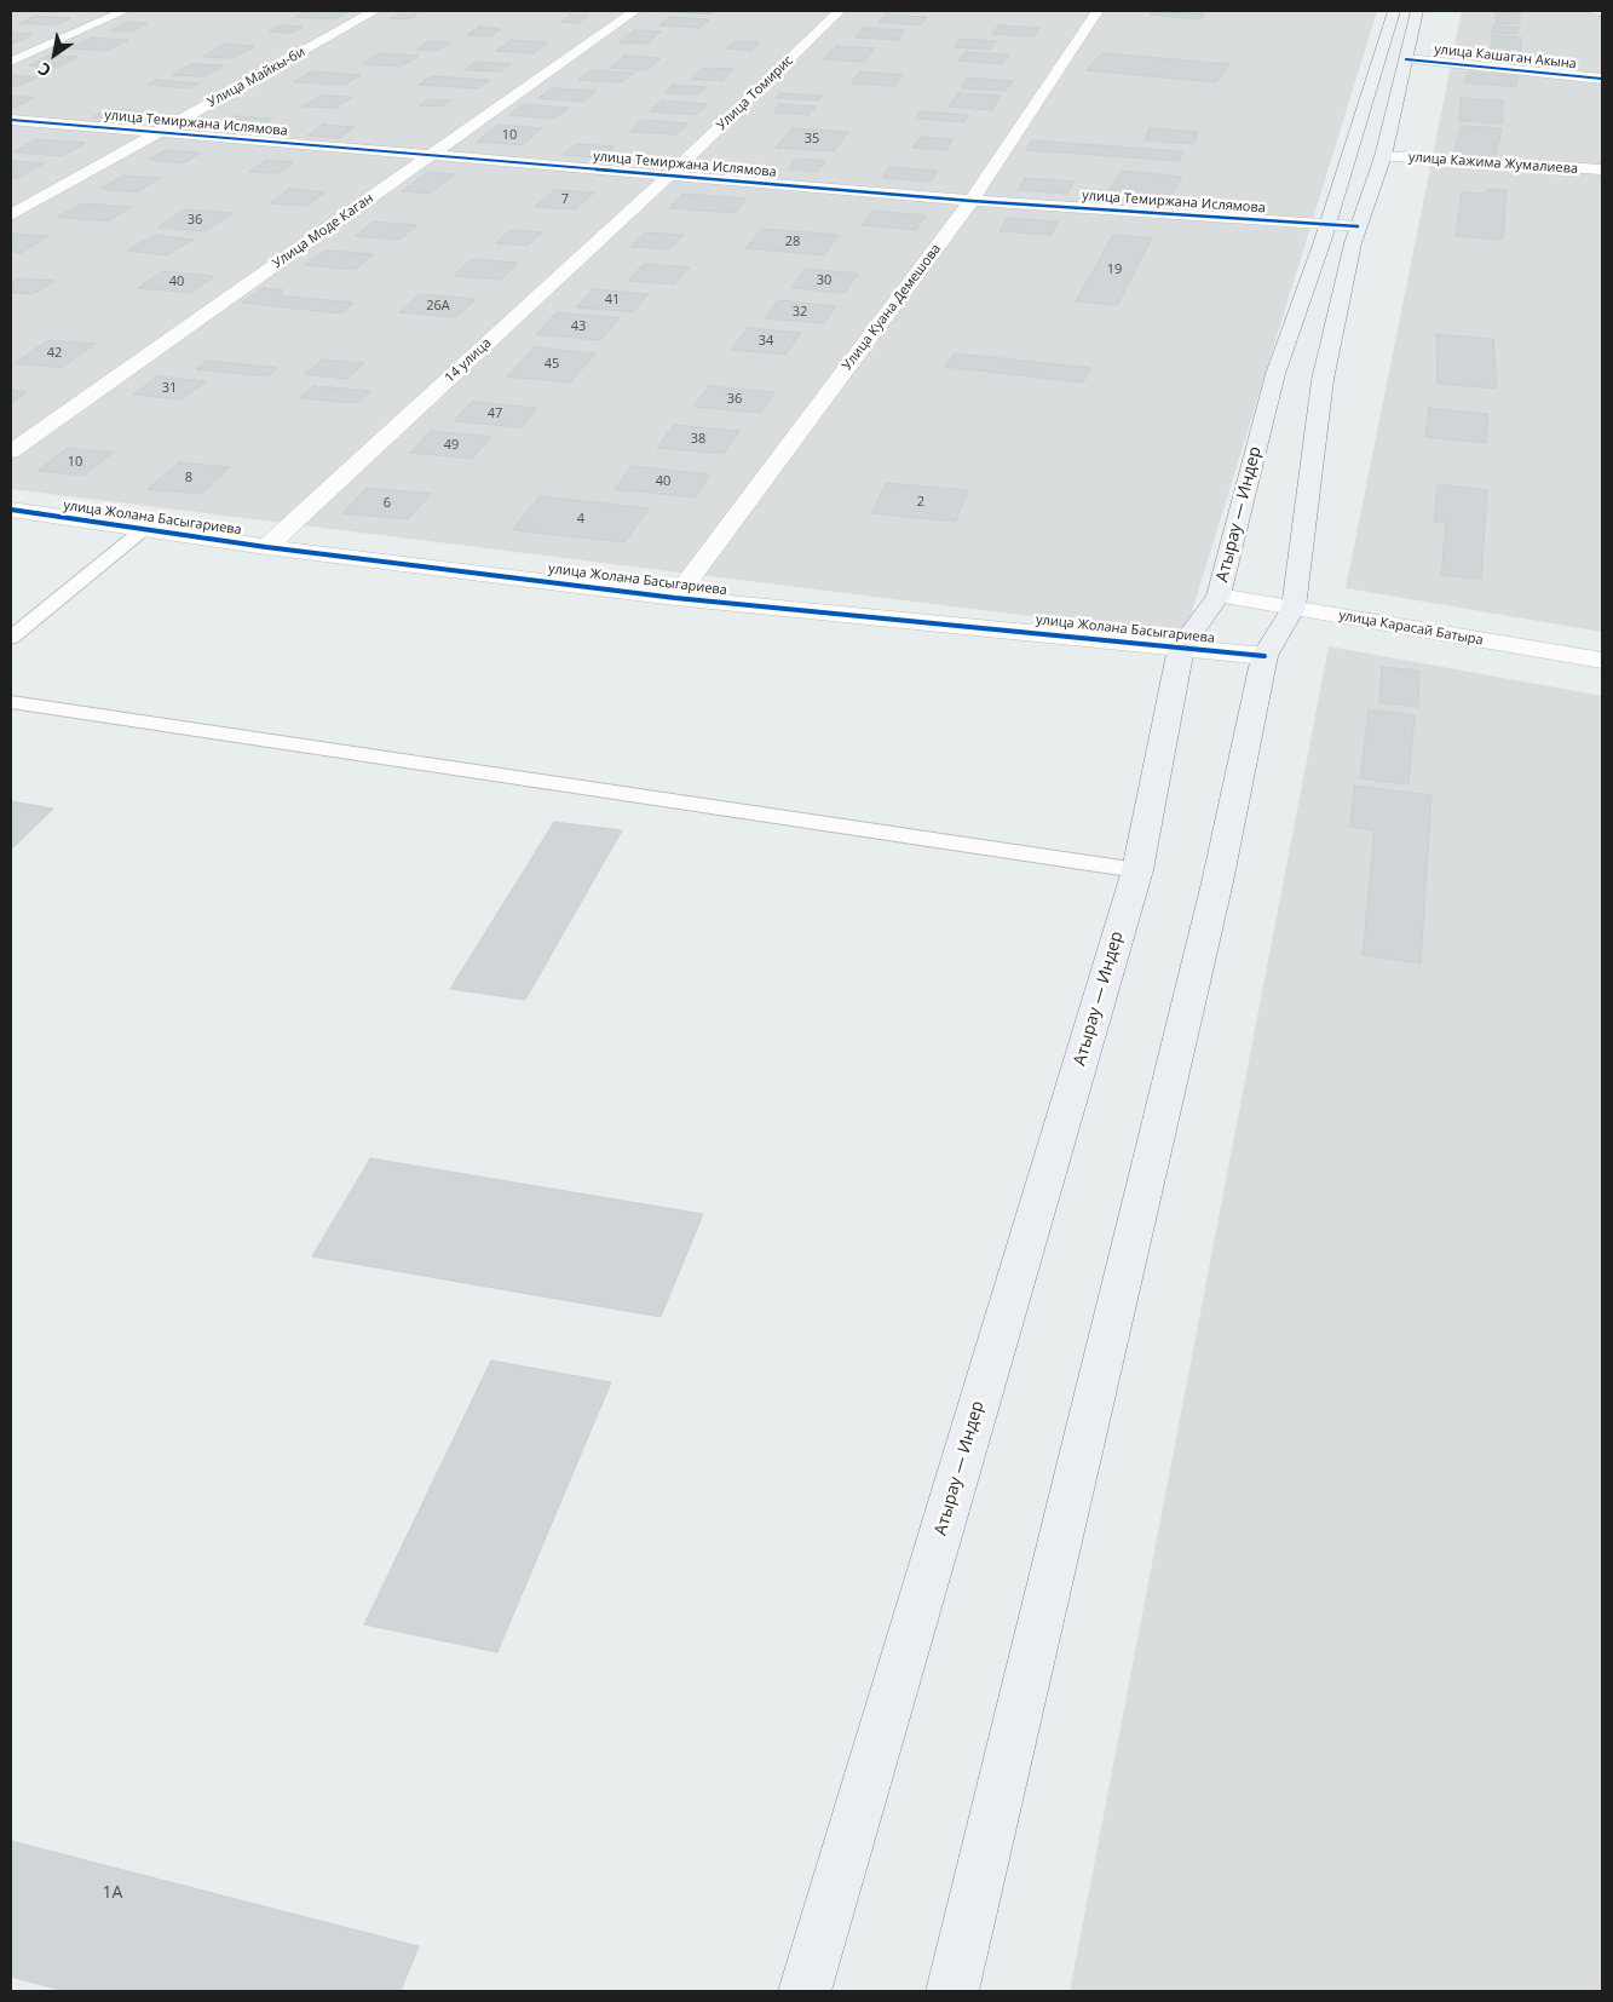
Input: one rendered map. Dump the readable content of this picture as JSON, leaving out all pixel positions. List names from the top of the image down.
{
  "streets": {
    "main road": ["Атырау — Индер"],
    "street": [
      "улица Кашаган Акына",
      "Улица Майкы-би",
      "Улица Томирис",
      "улица Темиржана Ислямова",
      "улица Кажима Жумалиева",
      "Улица Моде Каган",
      "Улица Куана Демешова",
      "14 улица",
      "улица Жолана Басыгариева",
      "улица Карасай Батыра"
    ]
  },
  "crossings": [
    ["улица Кашаган Акына", "Атырау — Индер"],
    ["Улица Майкы-би", "улица Темиржана Ислямова"],
    ["Улица Томирис", "улица Темиржана Ислямова"],
    ["Улица Томирис", "14 улица"],
    ["улица Темиржана Ислямова", "Улица Моде Каган"],
    ["улица Темиржана Ислямова", "Улица Куана Демешова"],
    ["улица Темиржана Ислямова", "14 улица"],
    ["улица Темиржана Ислямова", "Атырау — Индер"],
    ["улица Кажима Жумалиева", "Атырау — Индер"],
    ["Улица Куана Демешова", "улица Жолана Басыгариева"],
    ["14 улица", "улица Жолана Басыгариева"],
    ["Атырау — Индер", "улица Жолана Басыгариева"],
    ["Атырау — Индер", "улица Карасай Батыра"]
  ],
  "house_numbers": [
    "10",
    "35",
    "7",
    "36",
    "28",
    "19",
    "30",
    "40",
    "41",
    "26А",
    "32",
    "43",
    "34",
    "42",
    "45",
    "31",
    "36",
    "47",
    "38",
    "49",
    "10",
    "8",
    "40",
    "2",
    "6",
    "4",
    "1А"
  ],
  "north": "bottom left"
}
